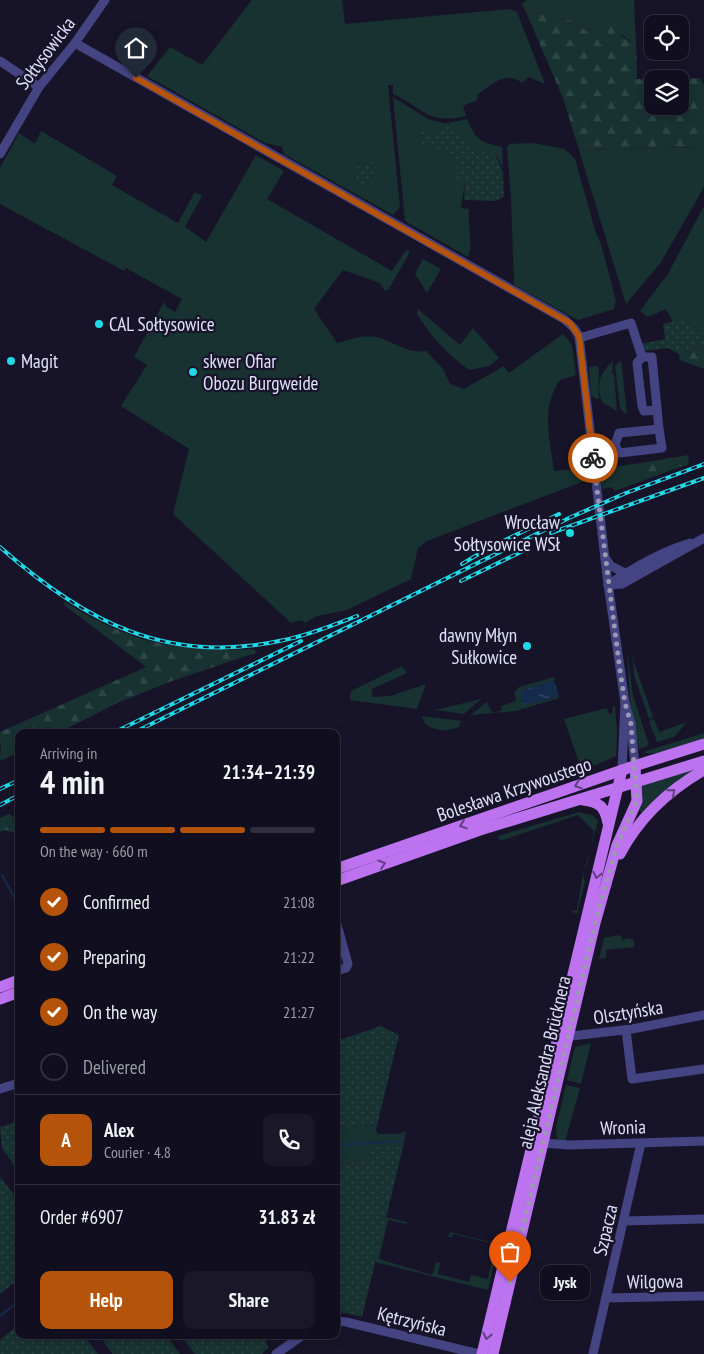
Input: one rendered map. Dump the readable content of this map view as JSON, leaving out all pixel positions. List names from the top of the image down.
{
  "streets": {
    "main road": ["Bolesława Krzywoustego", "aleja Aleksandra Brücknera"],
    "street": [
      "Sołtysowicka",
      "Olsztyńska",
      "Wronia",
      "Szpacza",
      "Wilgowa",
      "Kętrzyńska"
    ]
  },
  "crossings": [
    ["Bolesława Krzywoustego", "aleja Aleksandra Brücknera"],
    ["Olsztyńska", "aleja Aleksandra Brücknera"],
    ["aleja Aleksandra Brücknera", "Wronia"],
    ["aleja Aleksandra Brücknera", "Kętrzyńska"],
    ["Wronia", "Szpacza"],
    ["Szpacza", "Wilgowa"]
  ],
  "places": [
    "CAL Sołtysowice",
    "Magit",
    "skwer Ofiar Obozu Burgweide",
    "Wrocław Sołtysowice WSł",
    "dawny Młyn Sułkowice",
    "Jysk"
  ],
  "page": {
    "heading": ["4 min", "Arriving in", "21:34–21:39"],
    "panel": [
      "Alex",
      "Courier · 4.8",
      "Order #6907",
      "31.83 zł"
    ],
    "bar": "On the way · 660 m",
    "list": [
      ["Confirmed", "21:08"],
      ["Preparing", "21:22"],
      ["On the way", "21:27"],
      "Delivered"
    ],
    "round": "A",
    "buttons": ["Help", "Share"],
    "bubble": "Jysk"
  }
}
